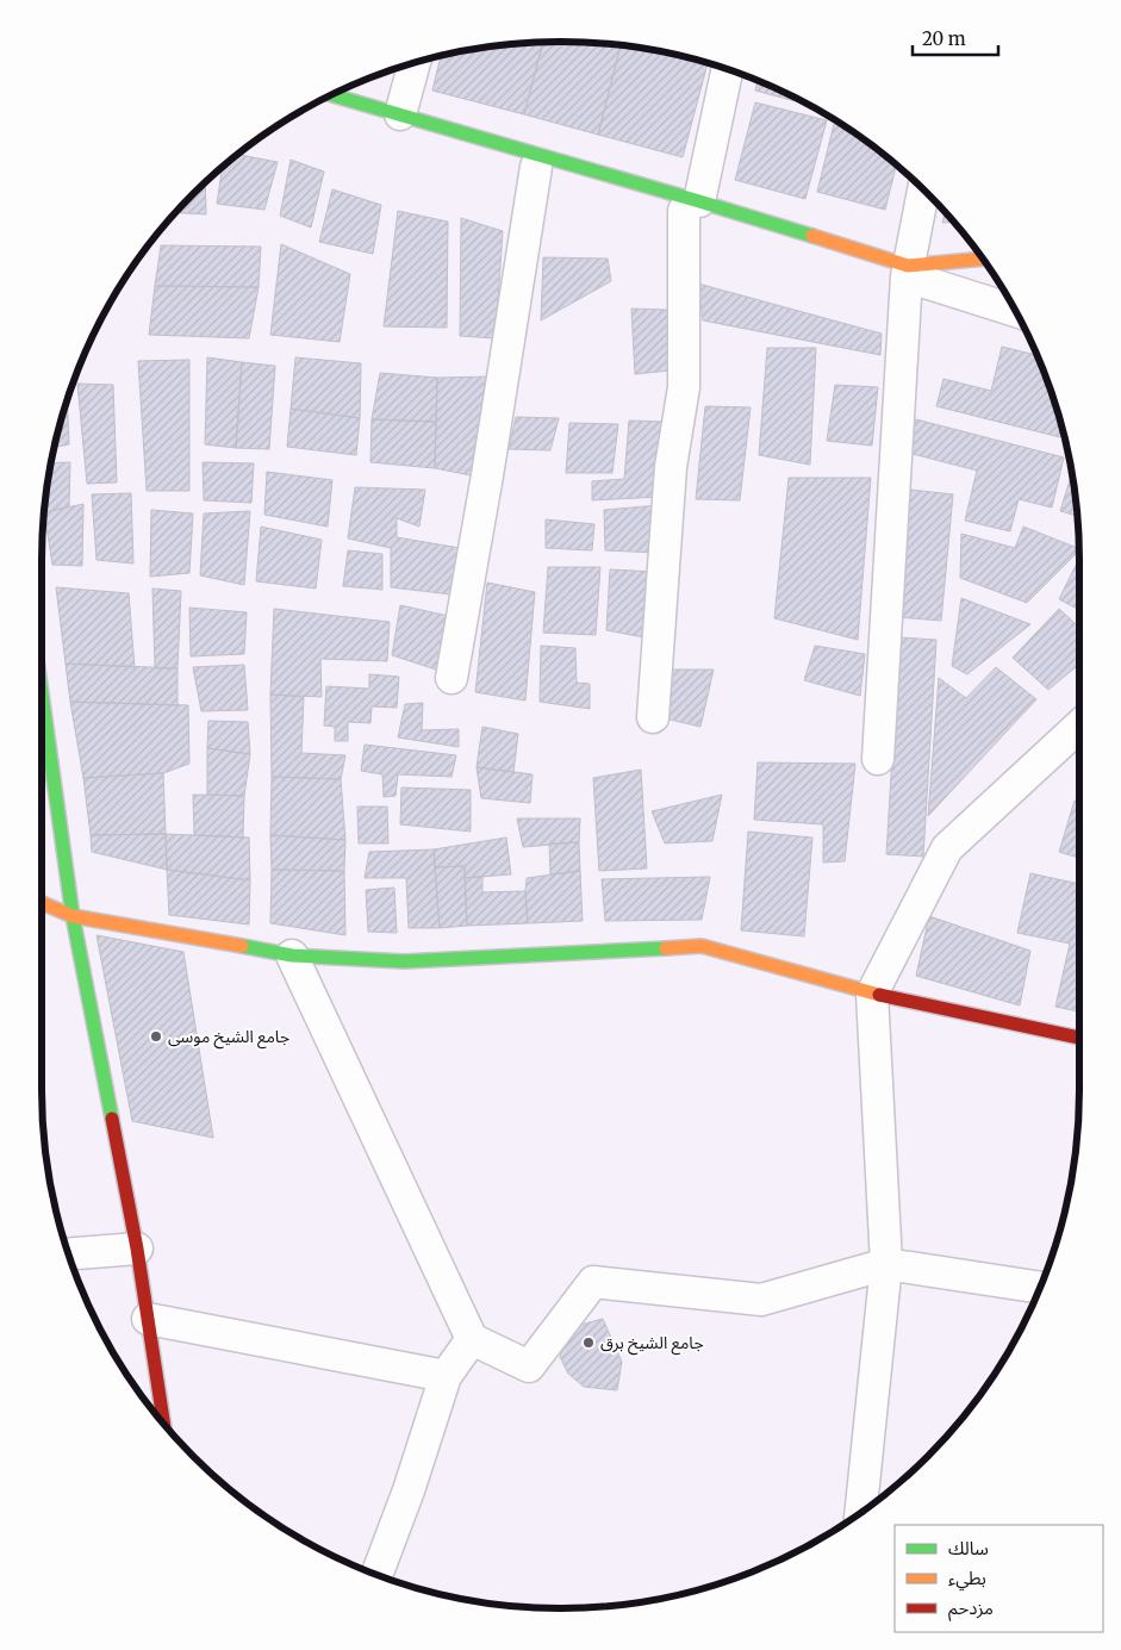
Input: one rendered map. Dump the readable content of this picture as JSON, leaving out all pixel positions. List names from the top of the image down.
{
  "places": ["جامع الشيخ موسى", "جامع الشيخ برق"],
  "legend": ["سالك", "بطيء", "مزدحم"],
  "scale_bar": "20 m"
}
